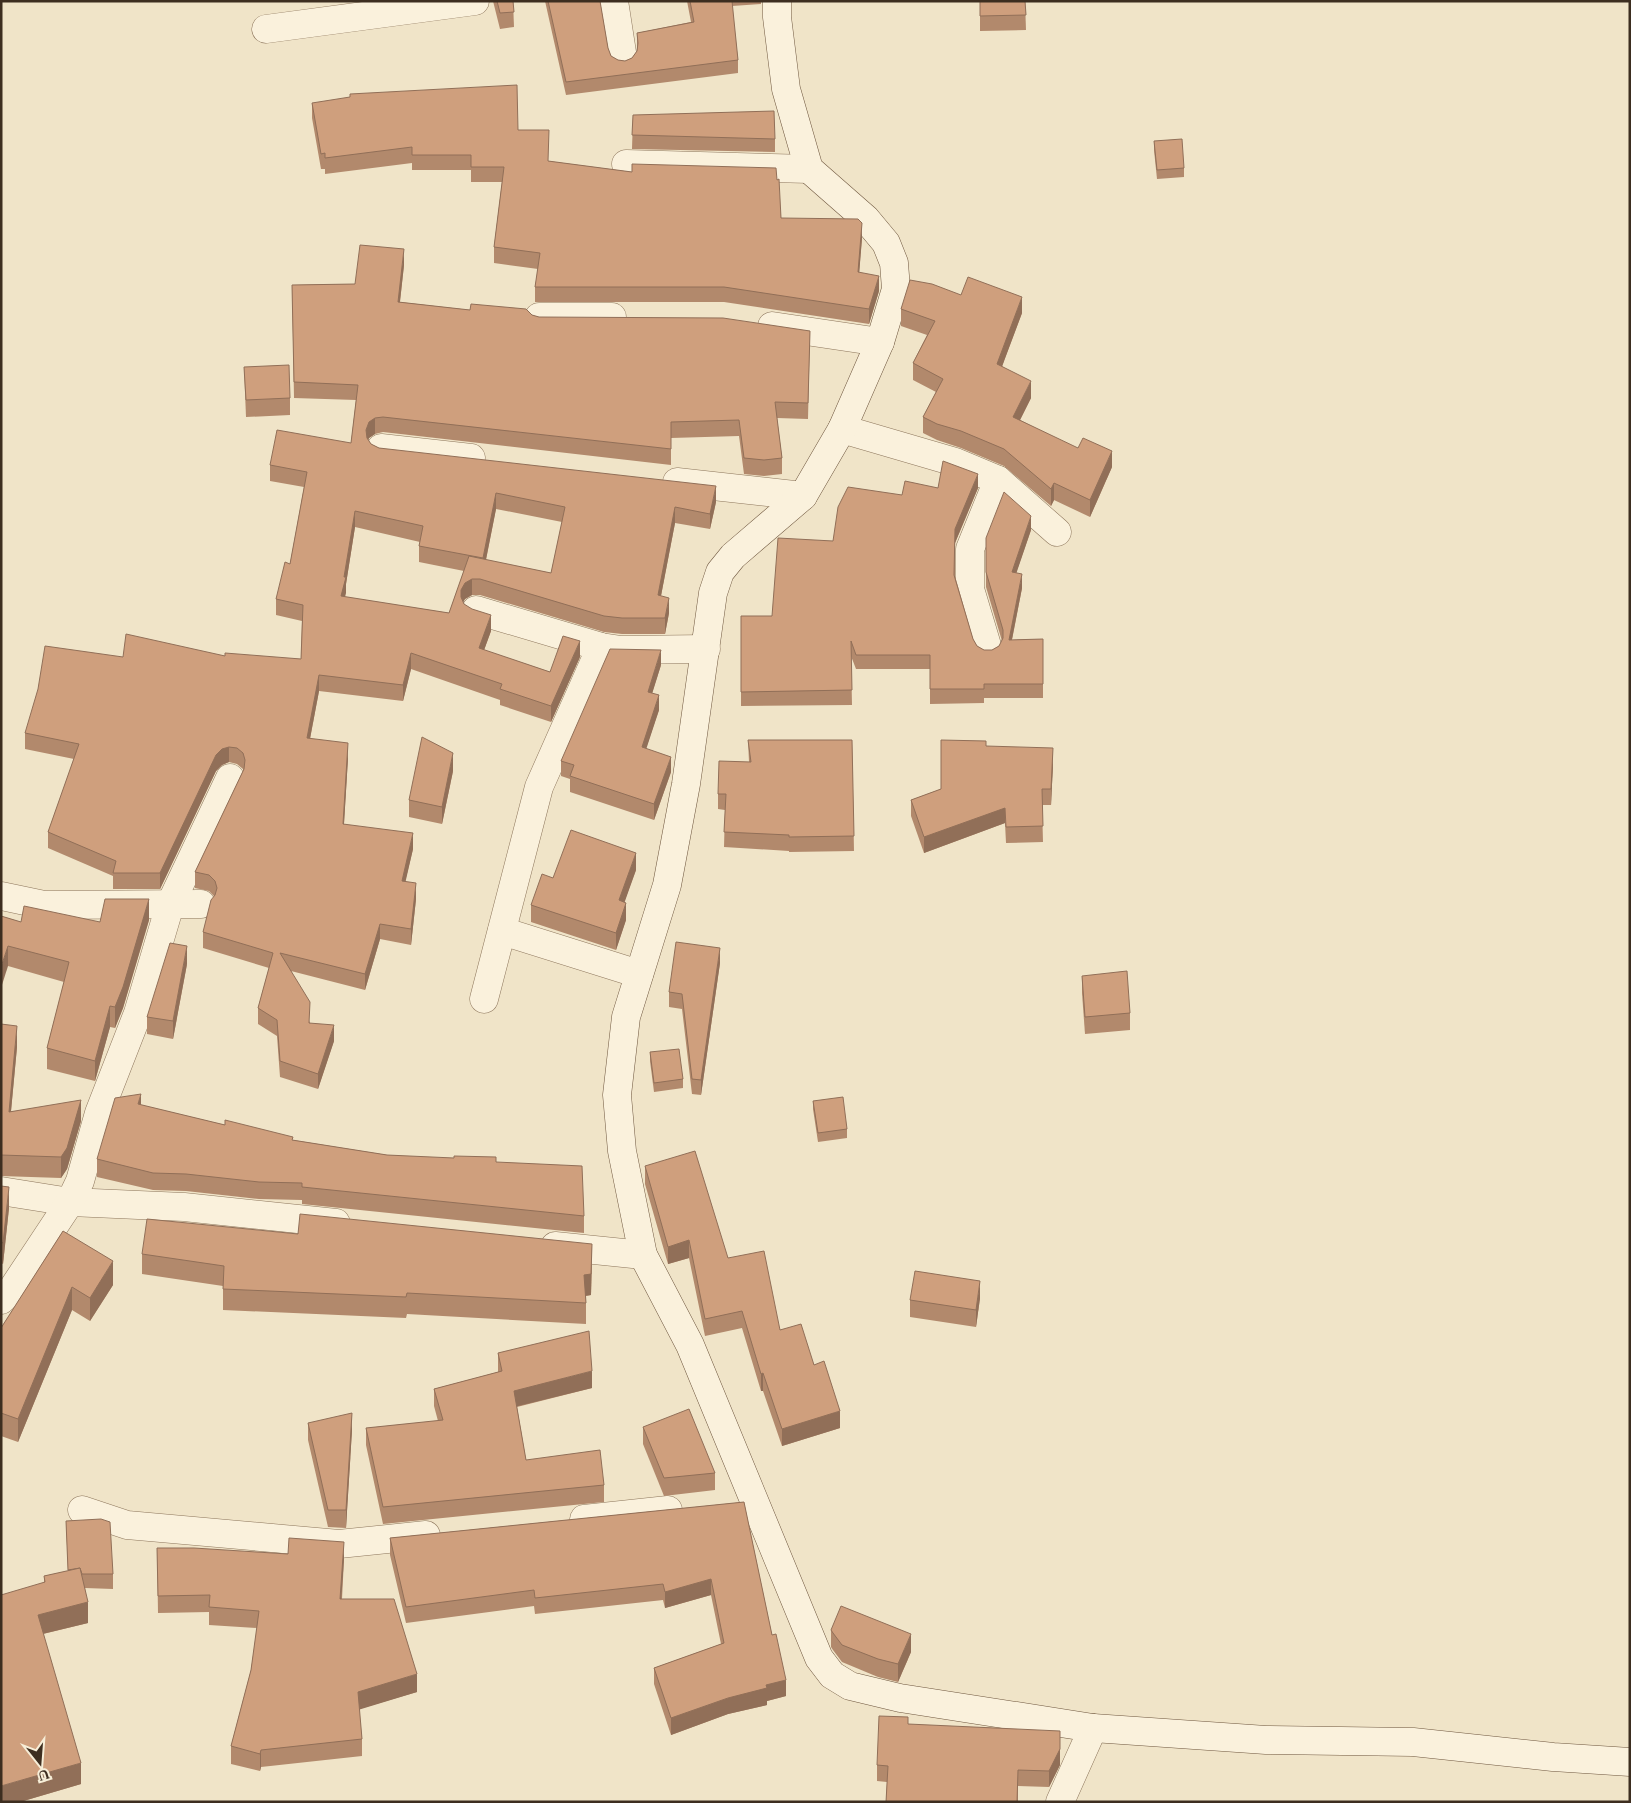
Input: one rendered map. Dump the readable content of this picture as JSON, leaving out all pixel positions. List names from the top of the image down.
{
  "north": "bottom"
}
